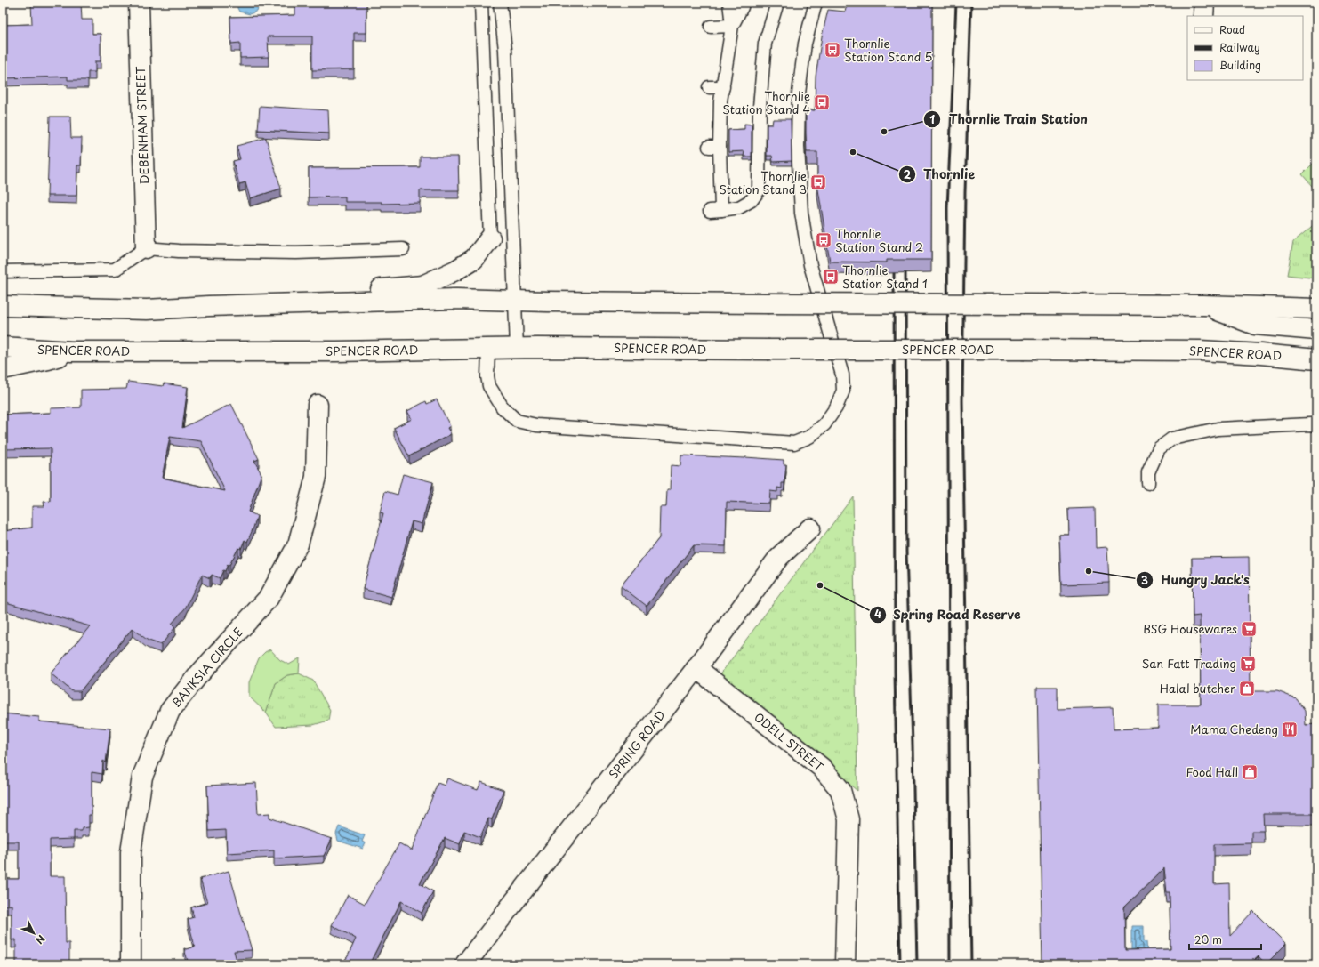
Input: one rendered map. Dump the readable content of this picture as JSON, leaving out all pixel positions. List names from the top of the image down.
{
  "streets": {
    "main road": [
      "DEBENHAM STREET",
      "SPENCER ROAD",
      "BANKSIA CIRCLE",
      "ODELL STREET",
      "SPRING ROAD"
    ]
  },
  "crossings": [
    ["ODELL STREET", "SPRING ROAD"]
  ],
  "places": {
    "bus stop": [
      "Thornlie Station Stand 5",
      "Thornlie Station Stand 4",
      "Thornlie Station Stand 3",
      "Thornlie Station Stand 2",
      "Thornlie Station Stand 1"
    ],
    "other": [
      "Thornlie Train Station",
      "Thornlie",
      "Hungry Jack's",
      "Spring Road Reserve"
    ],
    "supermarket": ["BSG Housewares", "San Fatt Trading"],
    "shop": ["Halal butcher", "Food Hall"],
    "restaurant": ["Mama Chedeng"]
  },
  "legend": ["Road", "Railway", "Building"],
  "scale_bar": "20 m",
  "north": "bottom right"
}
